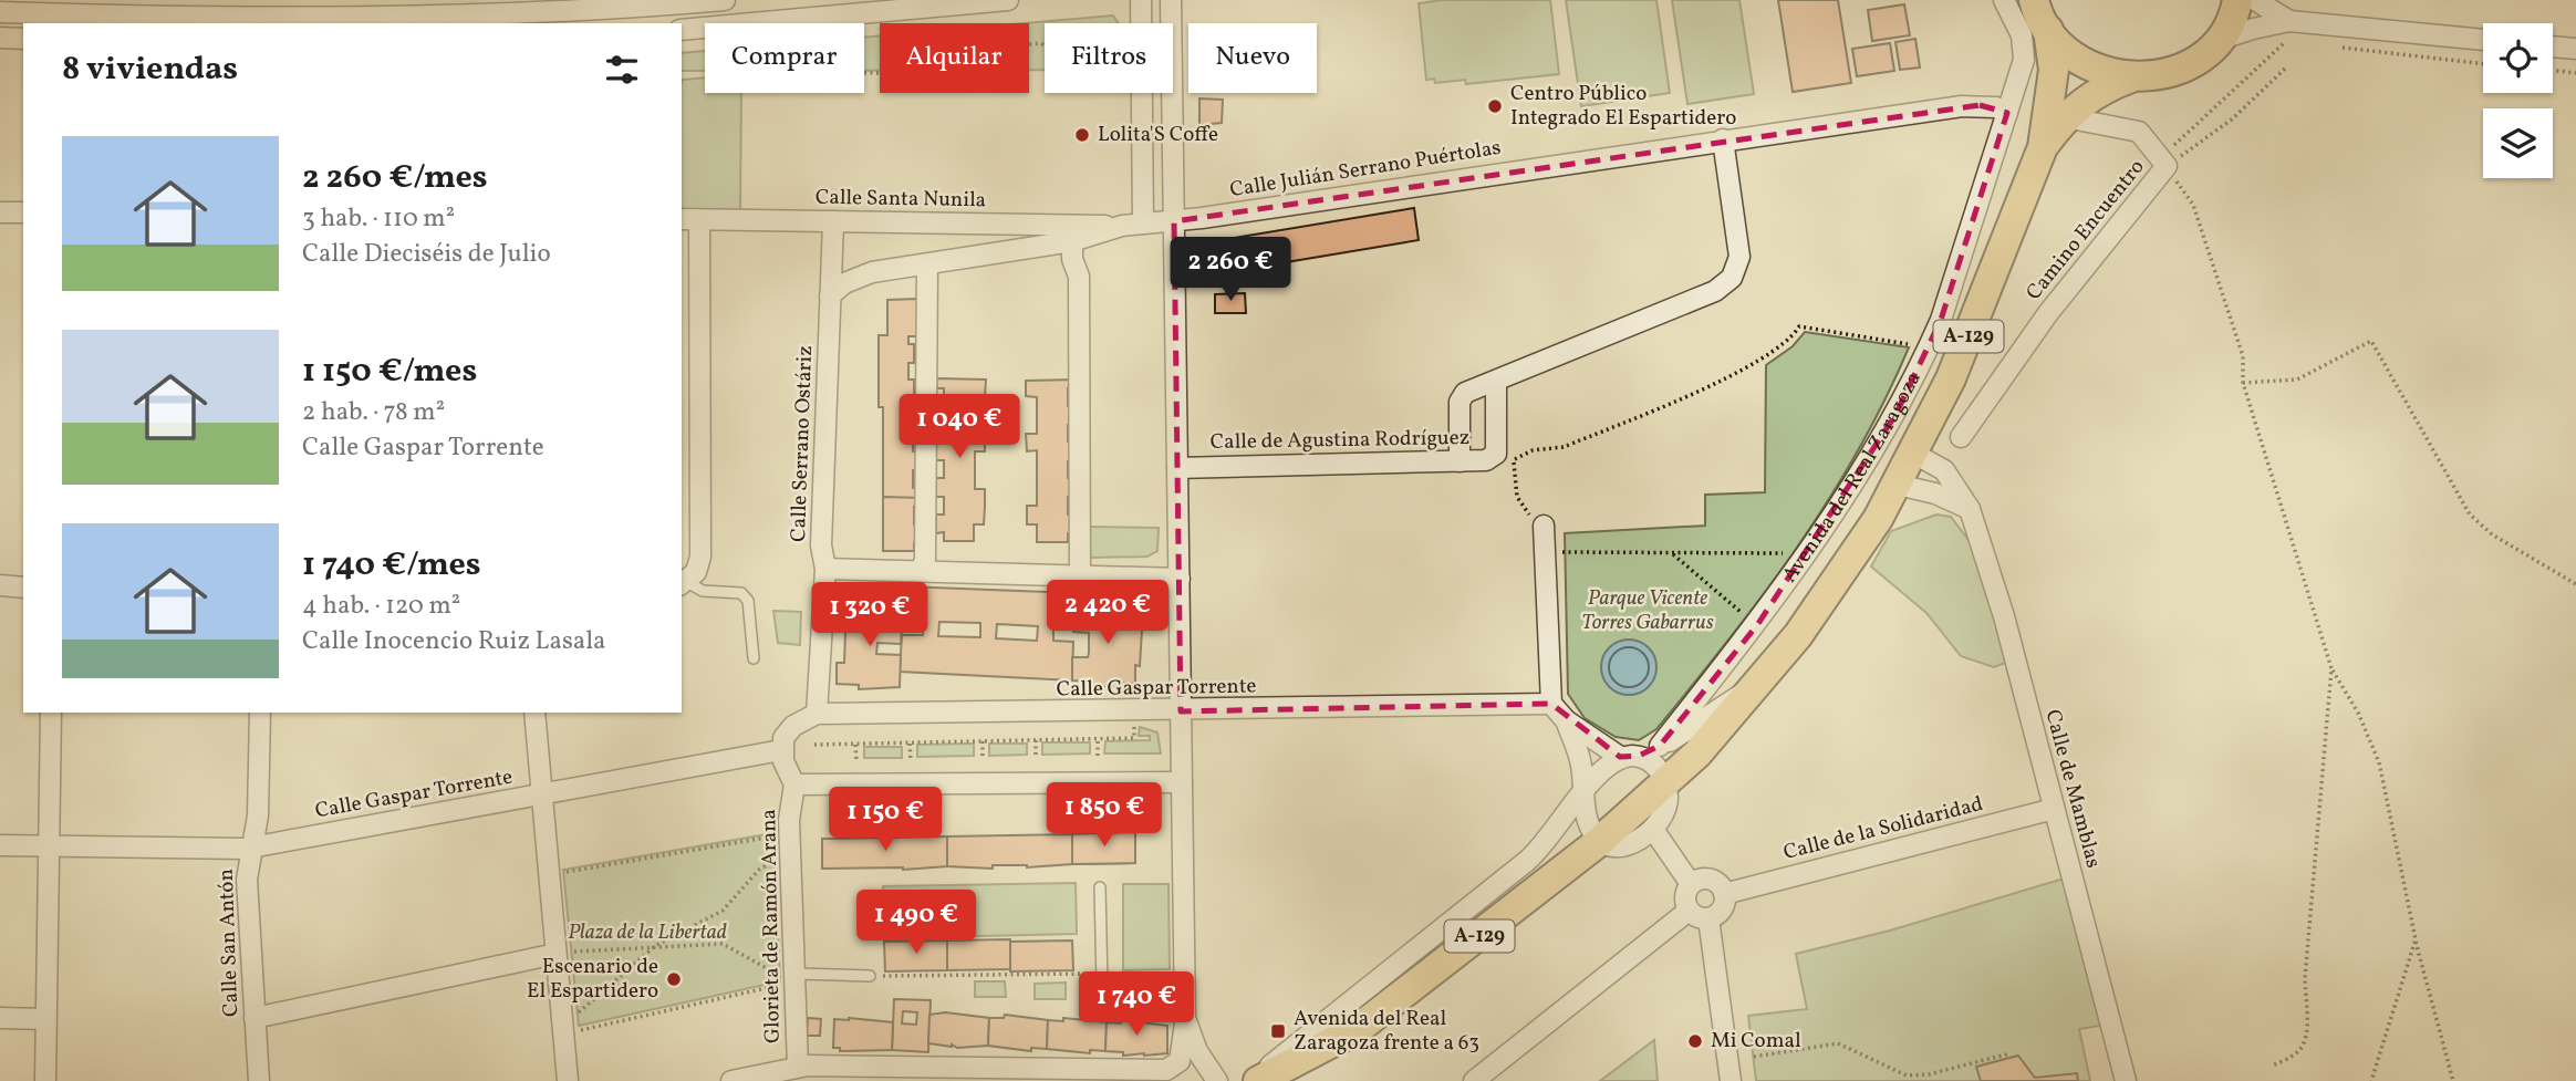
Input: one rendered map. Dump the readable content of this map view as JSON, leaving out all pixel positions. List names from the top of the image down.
{
  "streets": {
    "main road": ["A-129", "Avenida del Real Zaragoza"],
    "street": [
      "Calle Julián Serrano Puértolas",
      "Calle Santa Nunila",
      "Camino Encuentro",
      "Calle de Agustina Rodríguez",
      "Calle Serrano Ostáriz",
      "Calle Gaspar Torrente",
      "Calle de Mamblas",
      "Calle de la Solidaridad",
      "Glorieta de Ramón Arana",
      "Calle San Antón"
    ]
  },
  "crossings": [
    ["Calle Julián Serrano Puértolas", "Calle Santa Nunila"],
    ["Calle Julián Serrano Puértolas", "Calle Serrano Ostáriz"],
    ["Calle Julián Serrano Puértolas", "Avenida del Real Zaragoza"],
    ["Calle Santa Nunila", "Calle Serrano Ostáriz"],
    ["A-129", "Avenida del Real Zaragoza"],
    ["Calle Serrano Ostáriz", "Calle Gaspar Torrente"],
    ["Avenida del Real Zaragoza", "Calle de Mamblas"],
    ["Calle Gaspar Torrente", "Calle San Antón"],
    ["Calle de Mamblas", "Calle de la Solidaridad"]
  ],
  "parks": ["Parque Vicente Torres Gabarrus", "Plaza de la Libertad"],
  "places": {
    "other": [
      "Centro Público Integrado El Espartidero",
      "Lolita'S Coffe",
      "Escenario de El Espartidero",
      "Mi Comal"
    ],
    "transit": ["Avenida del Real Zaragoza frente a 63"]
  },
  "page": {
    "chip": [
      "Comprar",
      "Alquilar",
      "Filtros",
      "Nuevo"
    ],
    "heading": "8 viviendas",
    "list": [
      {
        "name": "2 260 €/mes",
        "note": "3 hab. · 110 m² · Calle Dieciséis de Julio"
      },
      {
        "name": "1 150 €/mes",
        "note": "2 hab. · 78 m² · Calle Gaspar Torrente"
      },
      {
        "name": "1 740 €/mes",
        "note": "4 hab. · 120 m² · Calle Inocencio Ruiz Lasala"
      }
    ],
    "price": [
      "2 260 €",
      "1 040 €",
      "2 420 €",
      "1 320 €",
      "1 850 €",
      "1 150 €",
      "1 490 €",
      "1 740 €"
    ]
  }
}
